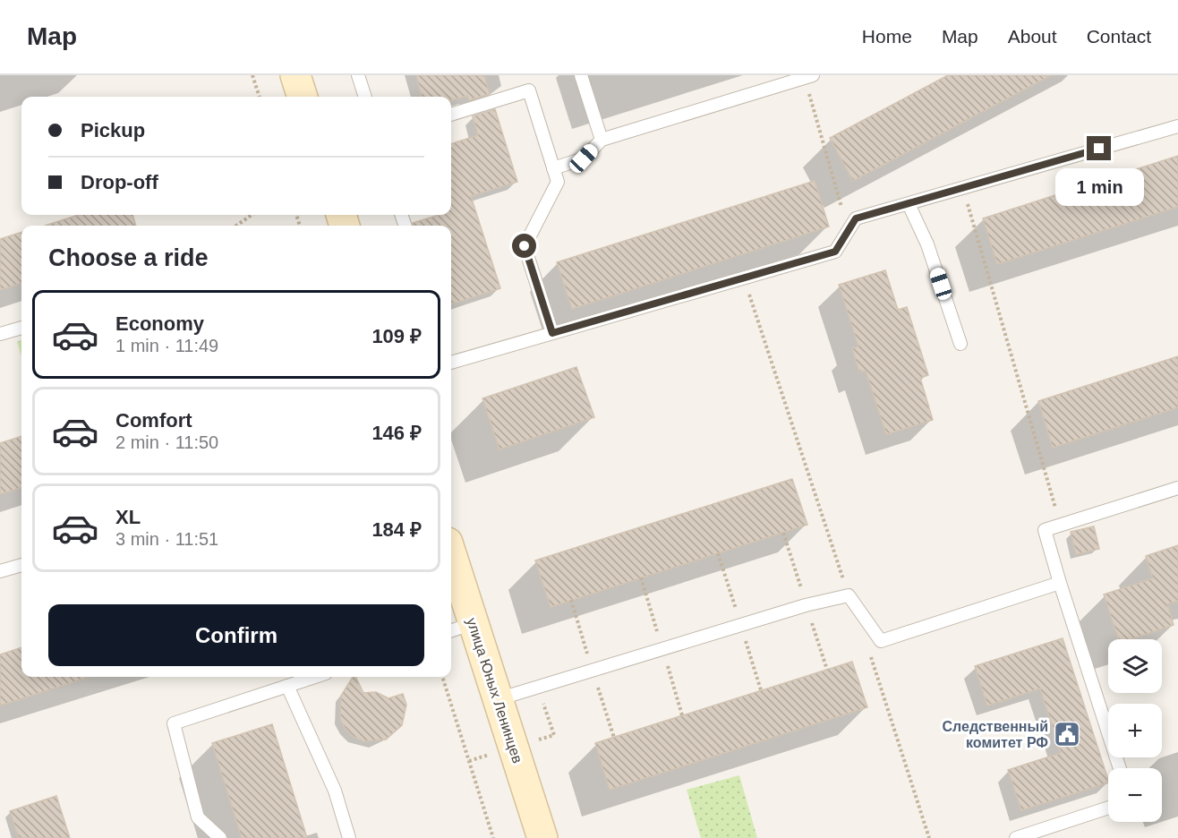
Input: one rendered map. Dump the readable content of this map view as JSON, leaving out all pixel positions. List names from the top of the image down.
{
  "streets": {
    "main road": ["улица Юных Ленинцев"]
  },
  "places": {
    "public building": ["Следственный комитет РФ"]
  },
  "page": {
    "header": "Map",
    "nav": [
      "Home",
      "Map",
      "About",
      "Contact"
    ],
    "banner": ["Pickup", "Drop-off"],
    "bubble": "1 min",
    "heading": "Choose a ride",
    "list": [
      {
        "name": "Economy",
        "note": "1 min · 11:49",
        "value": "109 ₽"
      },
      {
        "name": "Comfort",
        "note": "2 min · 11:50",
        "value": "146 ₽"
      },
      {
        "name": "XL",
        "note": "3 min · 11:51",
        "value": "184 ₽"
      }
    ],
    "buttons": "Confirm",
    "map_buttons": ["+", "−"]
  }
}
